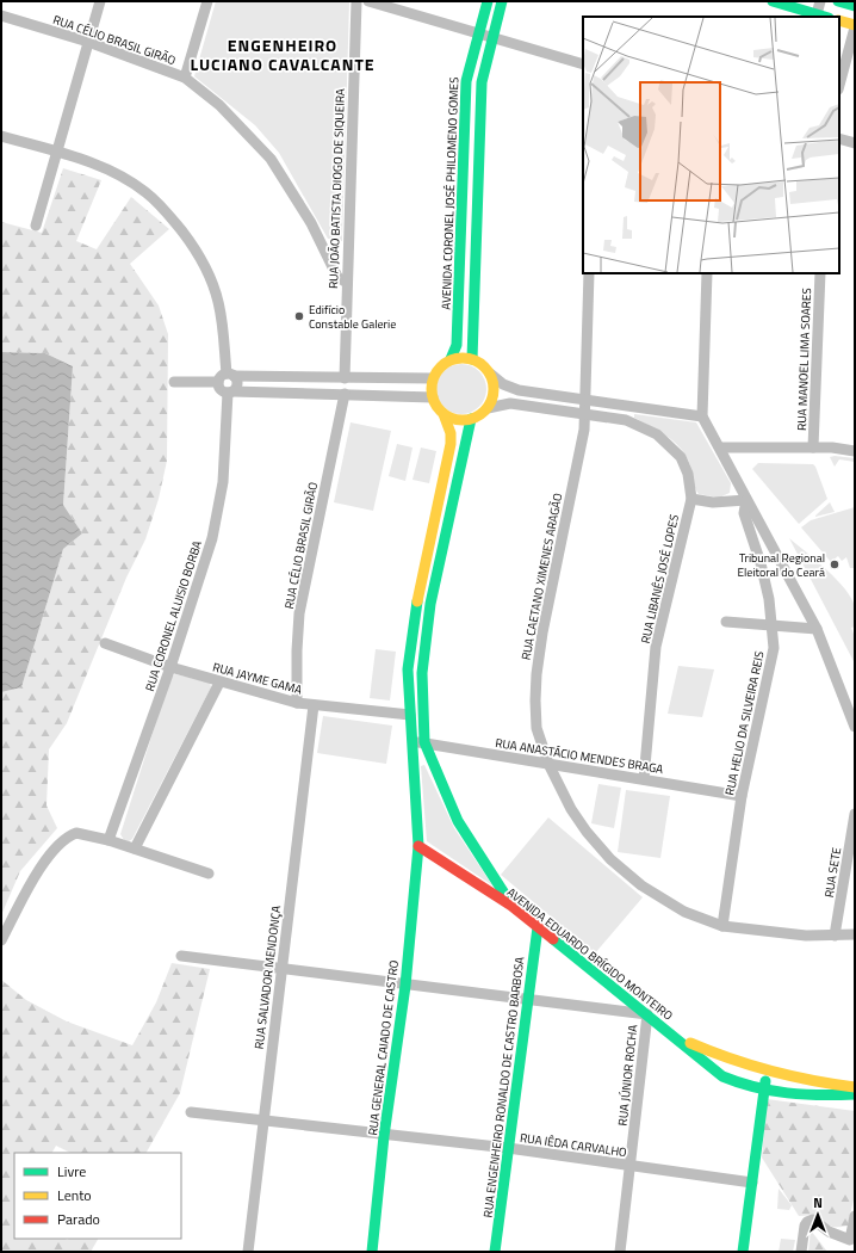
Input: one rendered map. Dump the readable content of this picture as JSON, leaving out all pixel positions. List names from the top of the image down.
{
  "streets": {
    "main road": [
      "AVENIDA CORONEL JOSÉ PHILOMENO GOMES",
      "AVENIDA EDUARDO BRÍGIDO MONTEIRO",
      "RUA GENERAL CAIADO DE CASTRO",
      "RUA ENGENHEIRO RONALDO DE CASTRO BARBOSA"
    ],
    "street": [
      "RUA CÉLIO BRASIL GIRÃO",
      "RUA JOÃO BATISTA DIOGO DE SIQUEIRA",
      "RUA MANOEL LIMA SOARES",
      "RUA CAETANO XIMENES ARAGÃO",
      "RUA LIBANÊS JOSÉ LOPES",
      "RUA CORONEL ALUISIO BORBA",
      "RUA JAYME GAMA",
      "RUA HELIO DA SILVEIRA REIS",
      "RUA ANASTÁCIO MENDES BRAGA",
      "RUA SETE",
      "RUA SALVADOR MENDONÇA",
      "RUA JÚNIOR ROCHA",
      "RUA IÊDA CARVALHO"
    ]
  },
  "crossings": [
    ["RUA CÉLIO BRASIL GIRÃO", "RUA JOÃO BATISTA DIOGO DE SIQUEIRA"],
    ["RUA CÉLIO BRASIL GIRÃO", "RUA JAYME GAMA"],
    ["RUA CAETANO XIMENES ARAGÃO", "RUA HELIO DA SILVEIRA REIS"],
    ["RUA CAETANO XIMENES ARAGÃO", "RUA ANASTÁCIO MENDES BRAGA"],
    ["RUA CAETANO XIMENES ARAGÃO", "RUA SETE"],
    ["RUA LIBANÊS JOSÉ LOPES", "RUA ANASTÁCIO MENDES BRAGA"],
    ["RUA CORONEL ALUISIO BORBA", "RUA JAYME GAMA"],
    ["RUA JAYME GAMA", "RUA SALVADOR MENDONÇA"],
    ["RUA HELIO DA SILVEIRA REIS", "RUA ANASTÁCIO MENDES BRAGA"],
    ["AVENIDA EDUARDO BRÍGIDO MONTEIRO", "RUA GENERAL CAIADO DE CASTRO"],
    ["AVENIDA EDUARDO BRÍGIDO MONTEIRO", "RUA JÚNIOR ROCHA"],
    ["AVENIDA EDUARDO BRÍGIDO MONTEIRO", "RUA ENGENHEIRO RONALDO DE CASTRO BARBOSA"],
    ["RUA SALVADOR MENDONÇA", "RUA IÊDA CARVALHO"],
    ["RUA GENERAL CAIADO DE CASTRO", "RUA IÊDA CARVALHO"],
    ["RUA JÚNIOR ROCHA", "RUA IÊDA CARVALHO"],
    ["RUA ENGENHEIRO RONALDO DE CASTRO BARBOSA", "RUA IÊDA CARVALHO"]
  ],
  "districts": ["ENGENHEIRO LUCIANO CAVALCANTE"],
  "places": ["Edifício Constable Galerie", "Tribunal Regional Eleitoral do Ceará"],
  "legend": ["Livre", "Lento", "Parado"],
  "north": "top"
}
